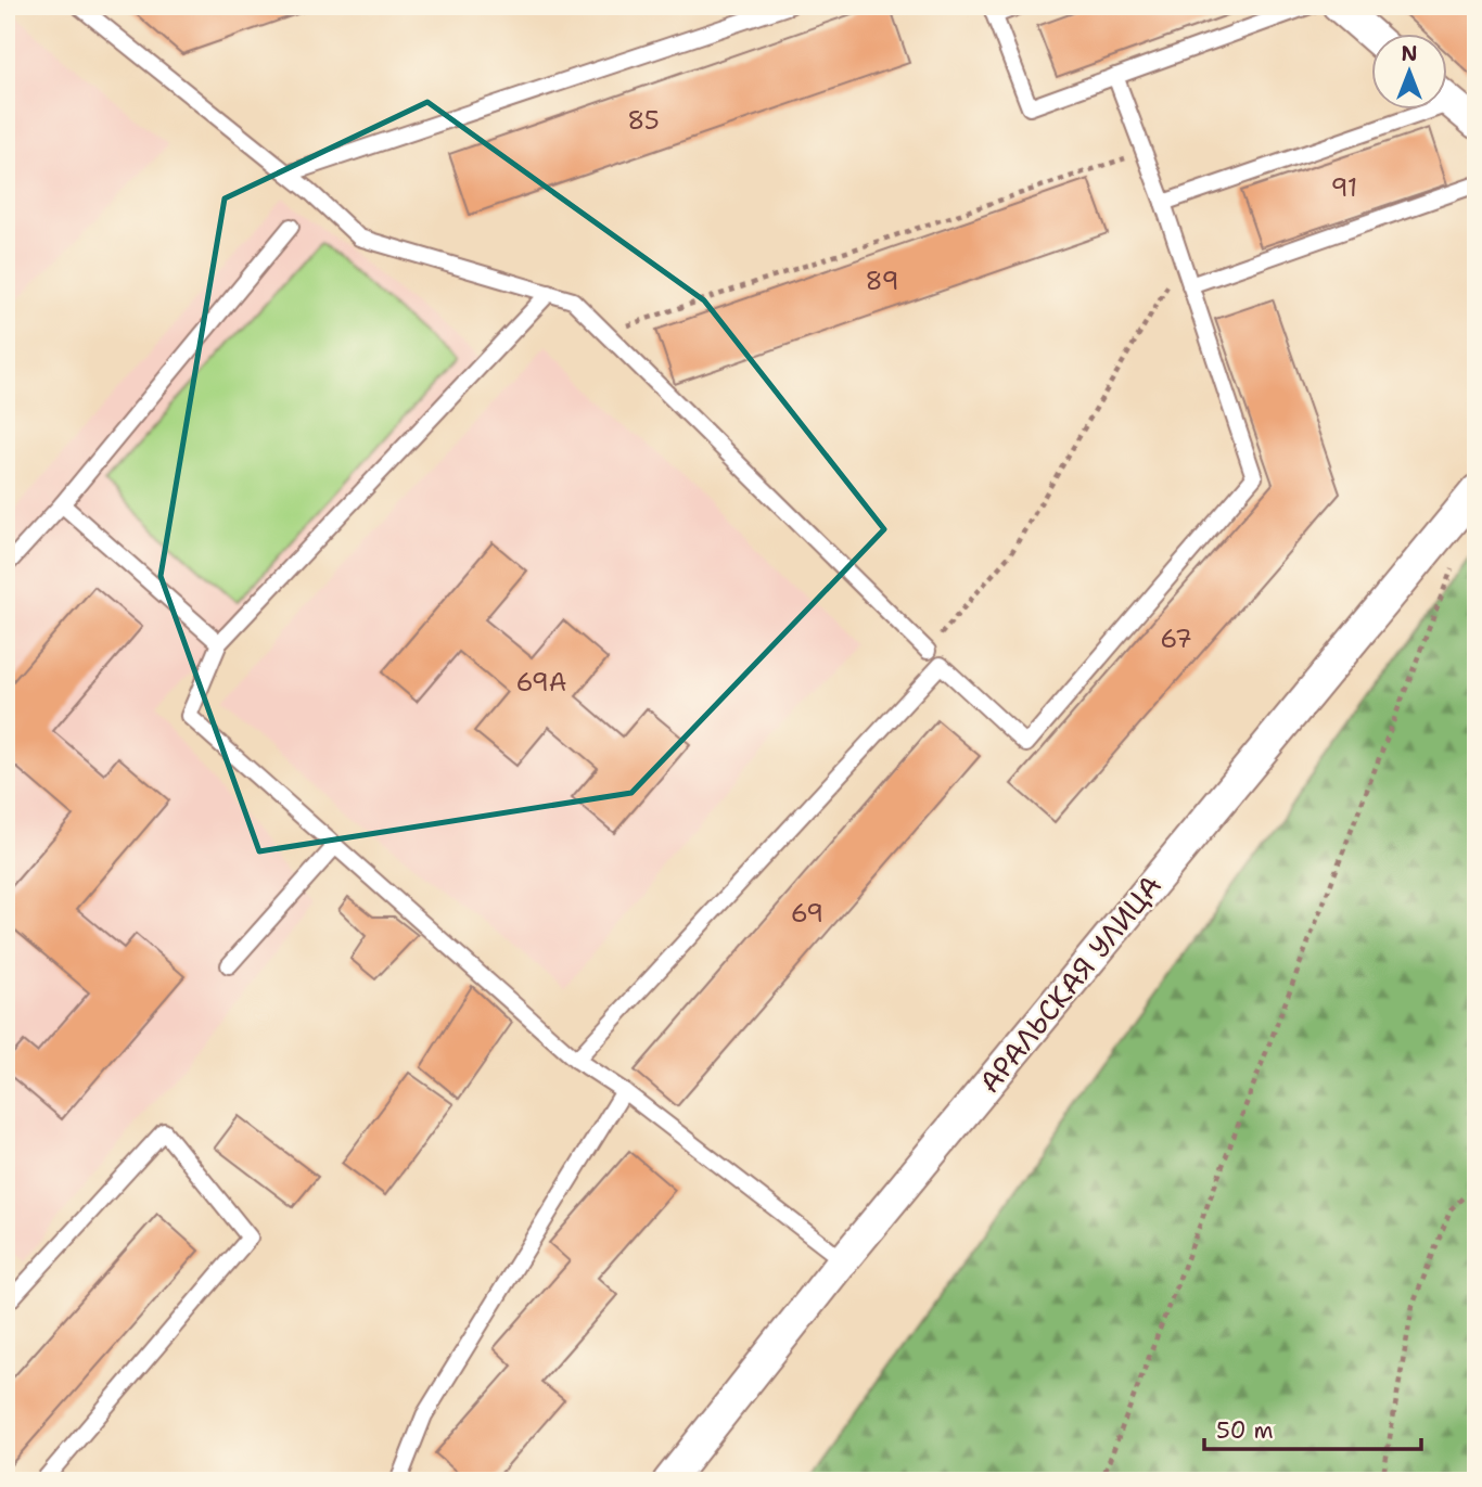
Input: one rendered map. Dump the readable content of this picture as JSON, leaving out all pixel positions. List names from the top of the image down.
{
  "streets": {
    "street": ["АРАЛЬСКАЯ УЛИЦА"]
  },
  "house_numbers": [
    "85",
    "91",
    "89",
    "67",
    "69А",
    "69"
  ],
  "scale_bar": "50 m",
  "north": "top"
}
